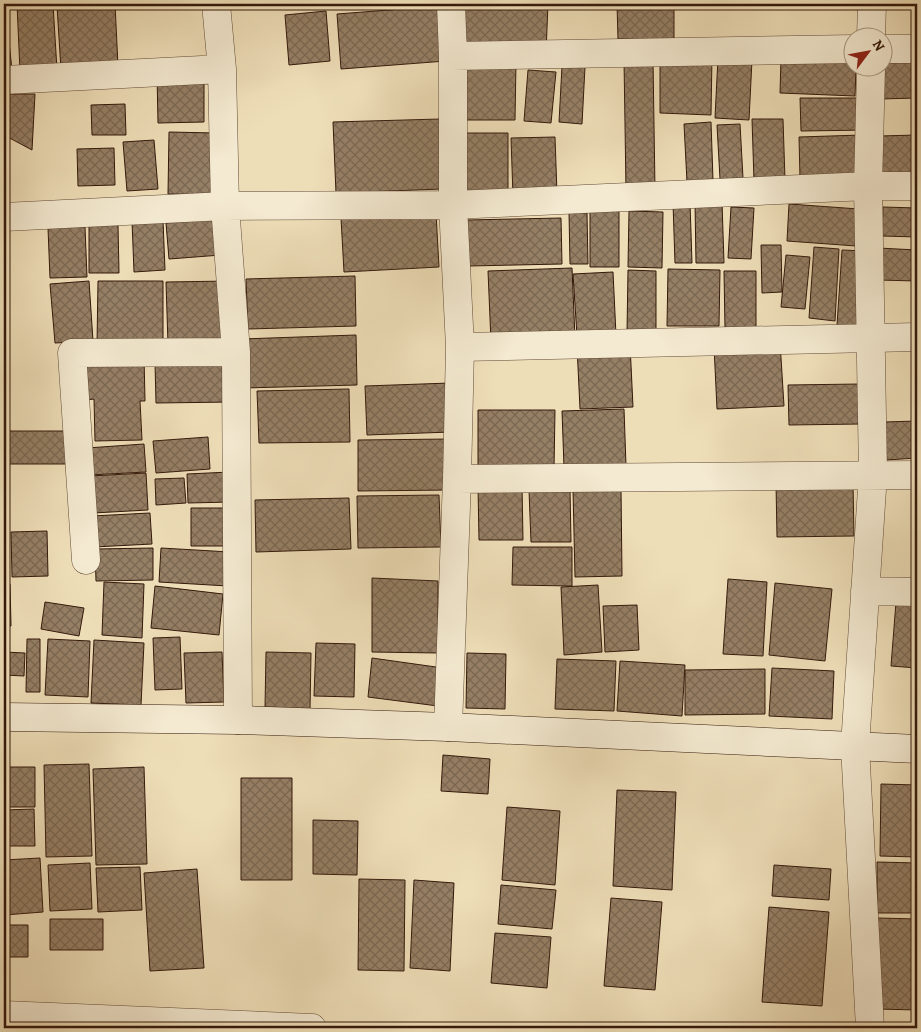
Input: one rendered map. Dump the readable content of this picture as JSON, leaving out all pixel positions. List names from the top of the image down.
{
  "north": "top right"
}
